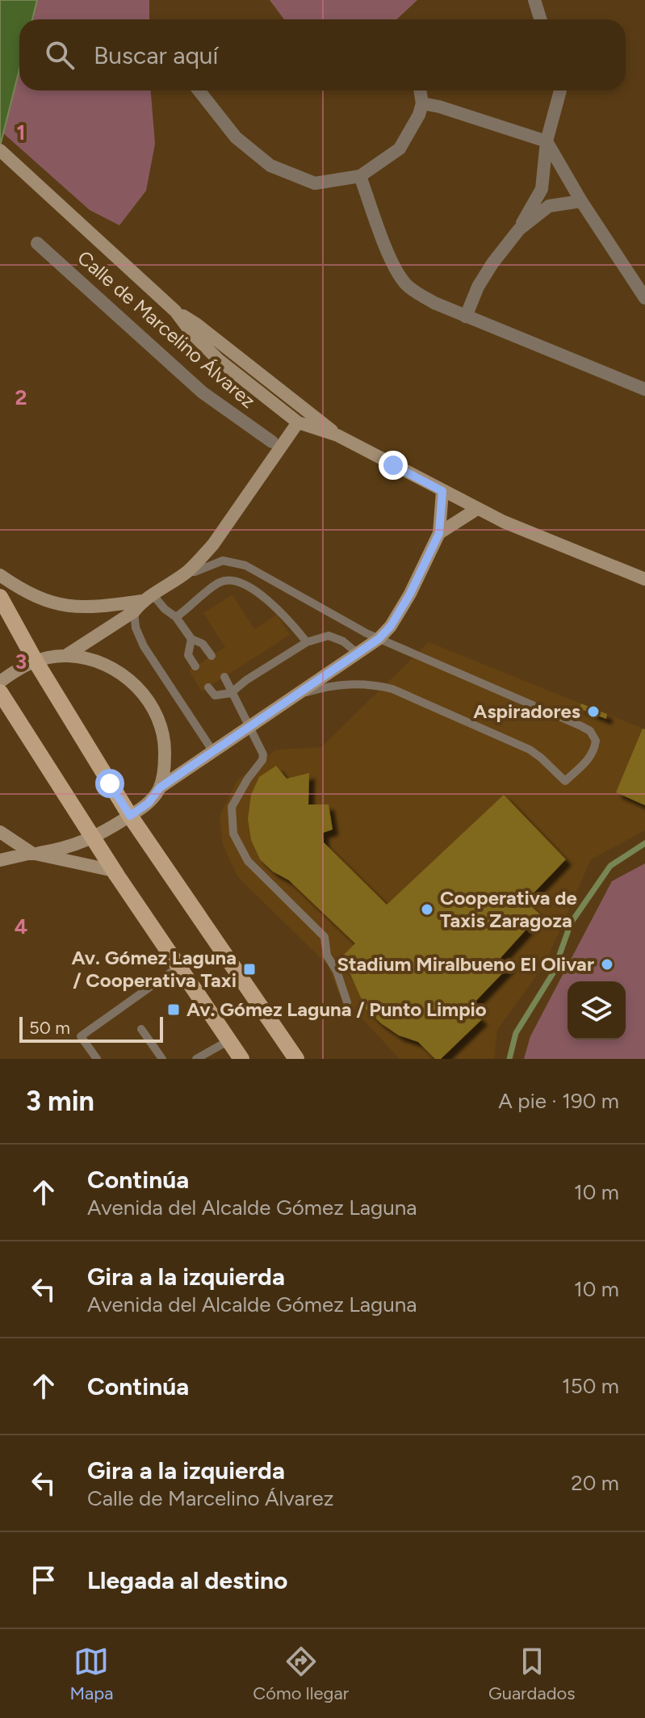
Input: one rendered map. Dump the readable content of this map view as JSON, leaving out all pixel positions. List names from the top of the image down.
{
  "streets": {
    "street": ["Calle de Marcelino Álvarez"]
  },
  "places": {
    "other": ["Aspiradores", "Cooperativa de Taxis Zaragoza", "Stadium Miralbueno El Olivar"],
    "transit": ["Av. Gómez Laguna / Cooperativa Taxi", "Av. Gómez Laguna / Punto Limpio"]
  },
  "scale_bar": "50 m",
  "page": {
    "search": "Buscar aquí",
    "scale": "50 m",
    "heading": ["3 min", "A pie · 190 m"],
    "list": [
      ["Continúa", "Avenida del Alcalde Gómez Laguna", "10 m"],
      ["Gira a la izquierda", "Avenida del Alcalde Gómez Laguna", "10 m"],
      ["Continúa", "150 m"],
      ["Gira a la izquierda", "Calle de Marcelino Álvarez", "20 m"],
      "Llegada al destino"
    ],
    "nav": ["Mapa", "Cómo llegar", "Guardados"]
  },
  "grid": {
    "rows": [
      "1",
      "2",
      "3",
      "4"
    ]
  }
}
